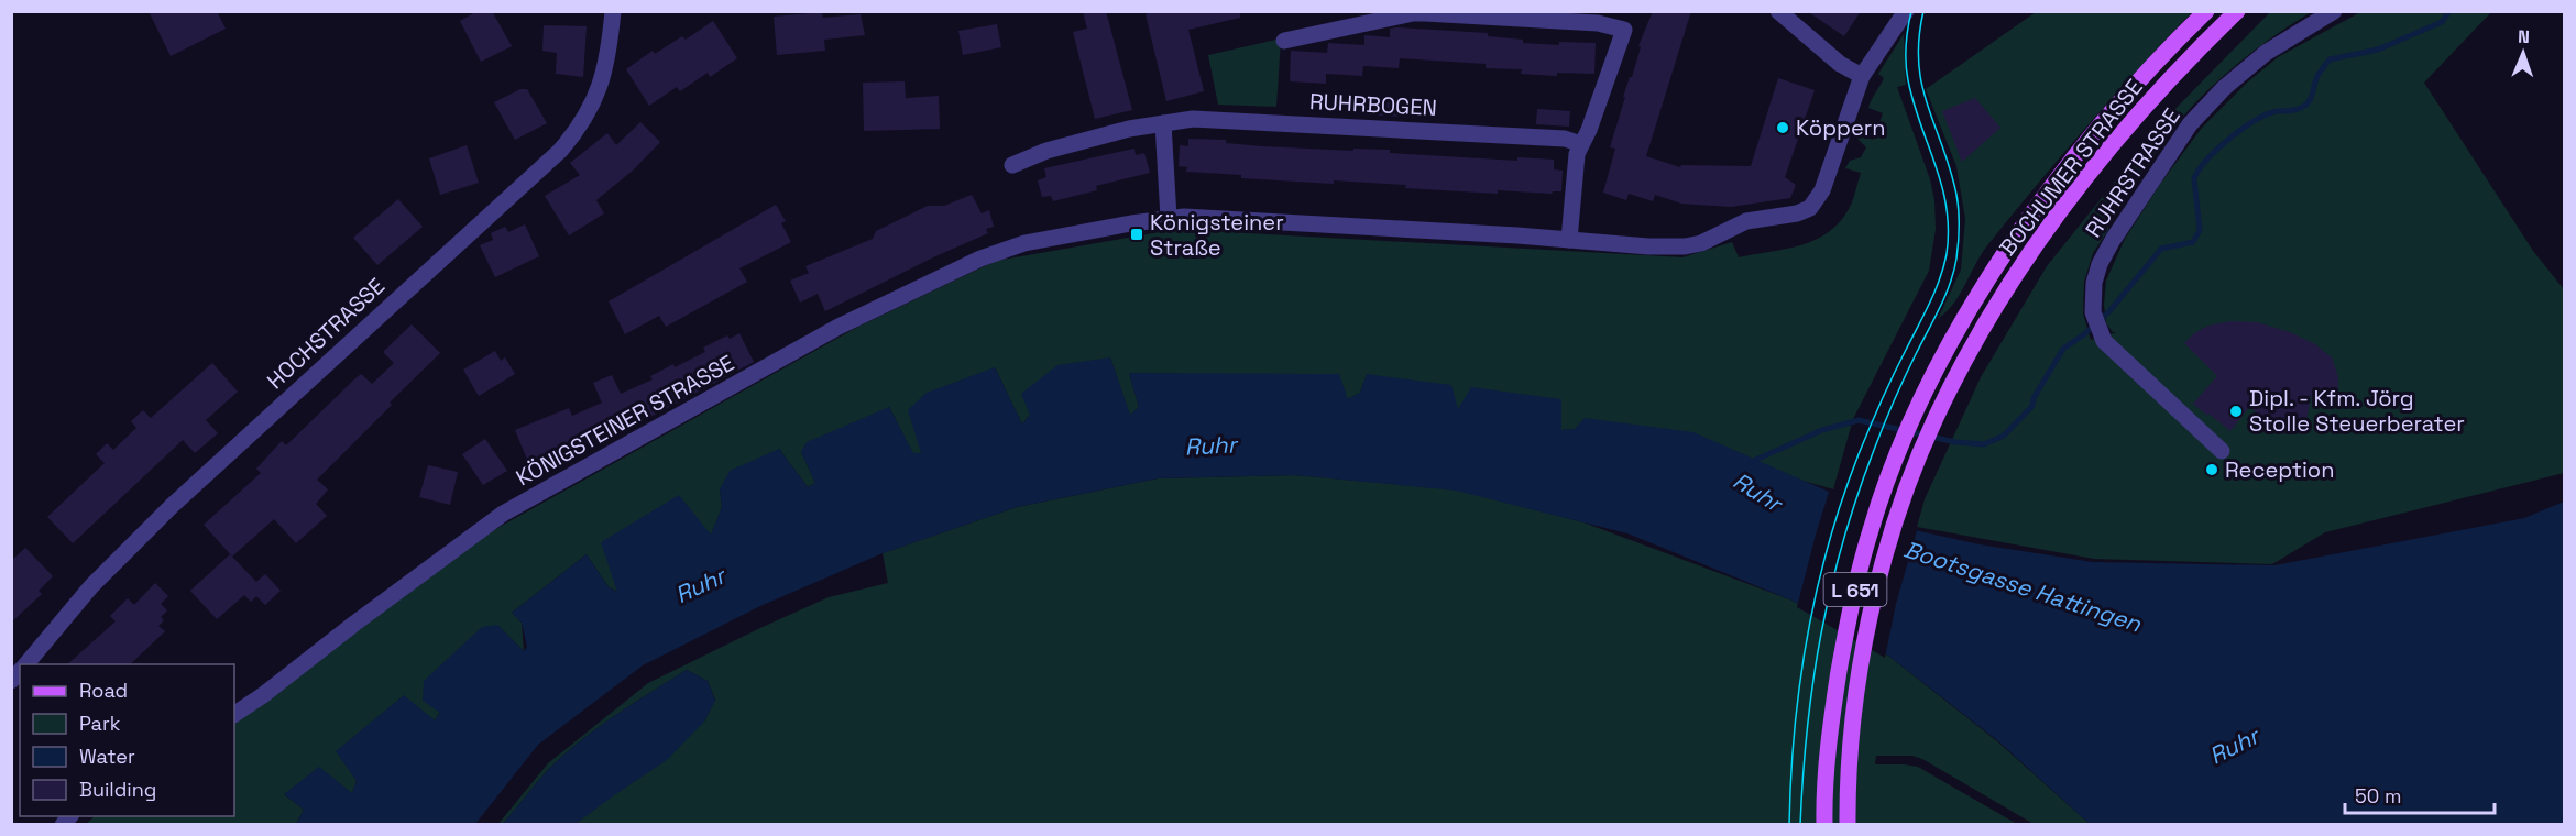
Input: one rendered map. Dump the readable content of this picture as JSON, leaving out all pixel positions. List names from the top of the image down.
{
  "streets": {
    "main road": ["BOCHUMER STRASSE", "L 651"],
    "street": [
      "RUHRBOGEN",
      "RUHRSTRASSE",
      "HOCHSTRASSE",
      "KÖNIGSTEINER STRASSE"
    ]
  },
  "water": ["Ruhr", "Bootsgasse Hattingen"],
  "places": {
    "other": ["Köppern", "Dipl. - Kfm. Jörg Stolle Steuerberater", "Reception"],
    "transit": ["Königsteiner Straße"]
  },
  "legend": [
    "Road",
    "Park",
    "Water",
    "Building"
  ],
  "scale_bar": "50 m",
  "north": "top"
}
